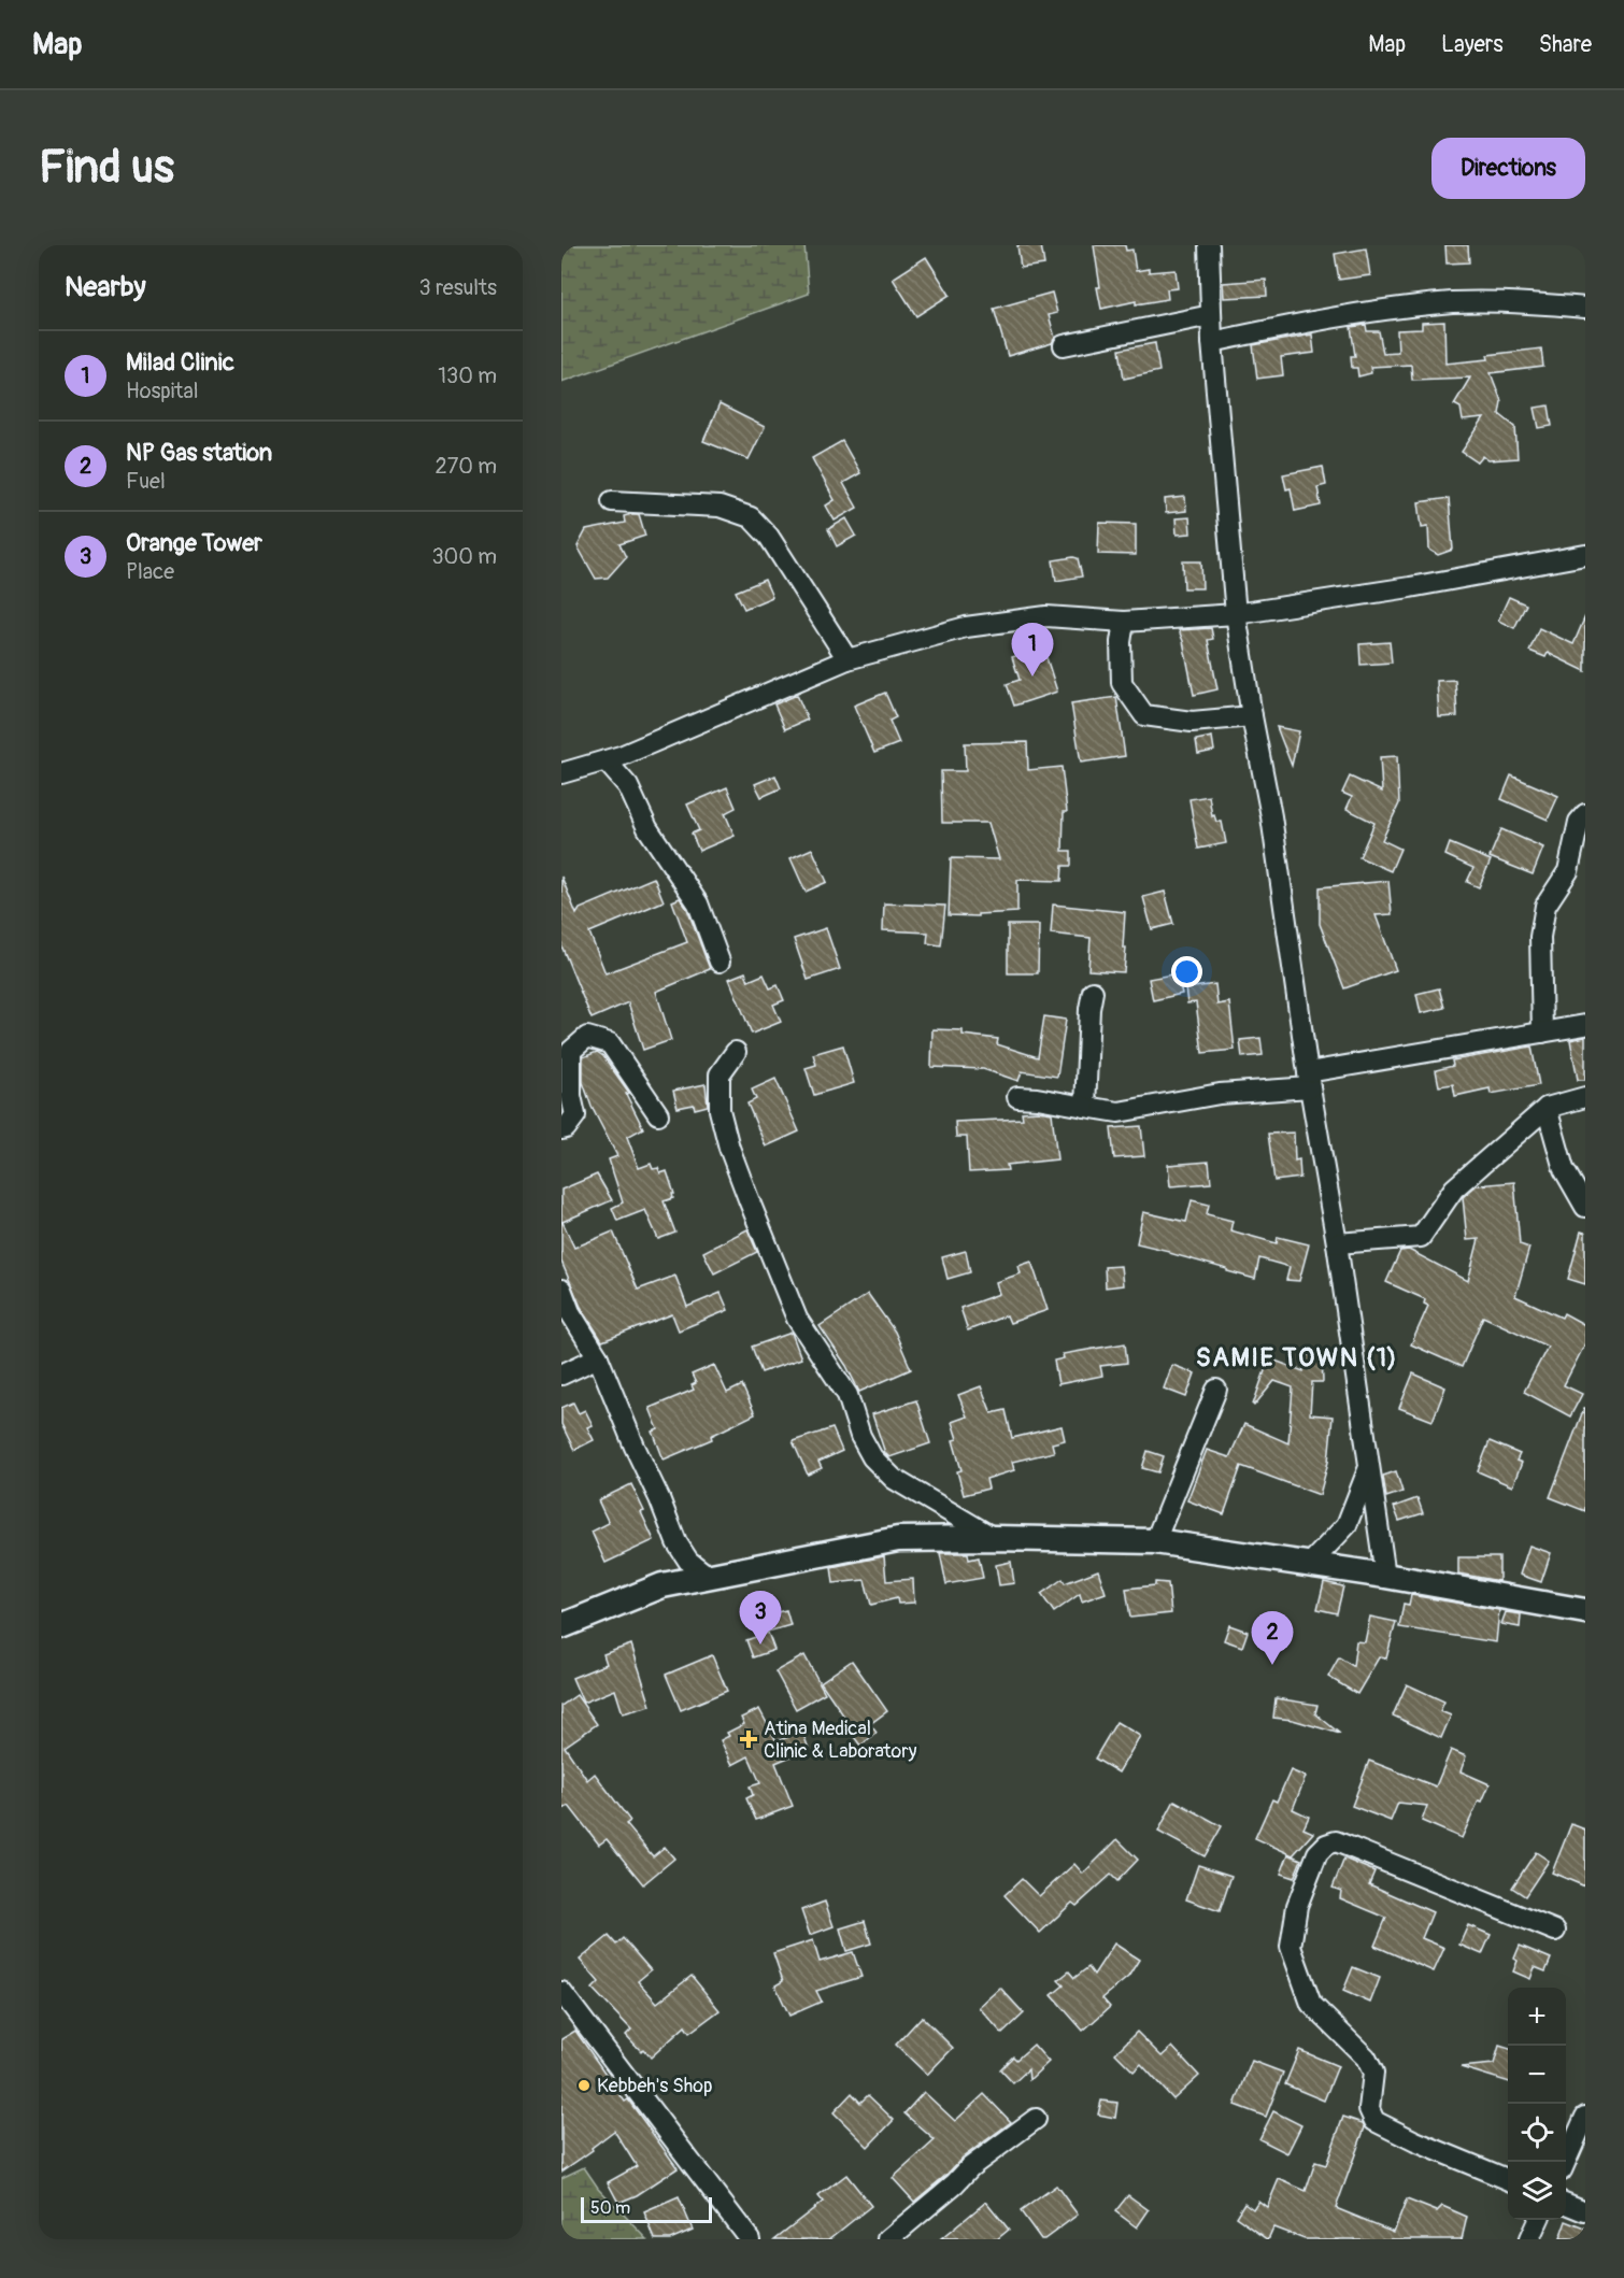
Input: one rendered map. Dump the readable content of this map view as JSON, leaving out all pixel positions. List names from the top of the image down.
{
  "districts": ["SAMIE TOWN (1)"],
  "places": {
    "health": ["Atina Medical Clinic & Laboratory"],
    "other": ["Kebbeh's Shop"]
  },
  "scale_bar": "50 m",
  "page": {
    "header": "Map",
    "nav": ["Map", "Layers", "Share"],
    "buttons": "Directions",
    "title": "Find us",
    "heading": ["Nearby", "3 results"],
    "list": [
      {
        "mark": "1",
        "name": "Milad Clinic",
        "note": "Hospital",
        "value": "130 m"
      },
      {
        "mark": "2",
        "name": "NP Gas station",
        "note": "Fuel",
        "value": "270 m"
      },
      {
        "mark": "3",
        "name": "Orange Tower",
        "note": "Place",
        "value": "300 m"
      }
    ],
    "pins": ["1", "3", "2"],
    "map_buttons": ["+", "−"],
    "scale": "50 m"
  }
}
